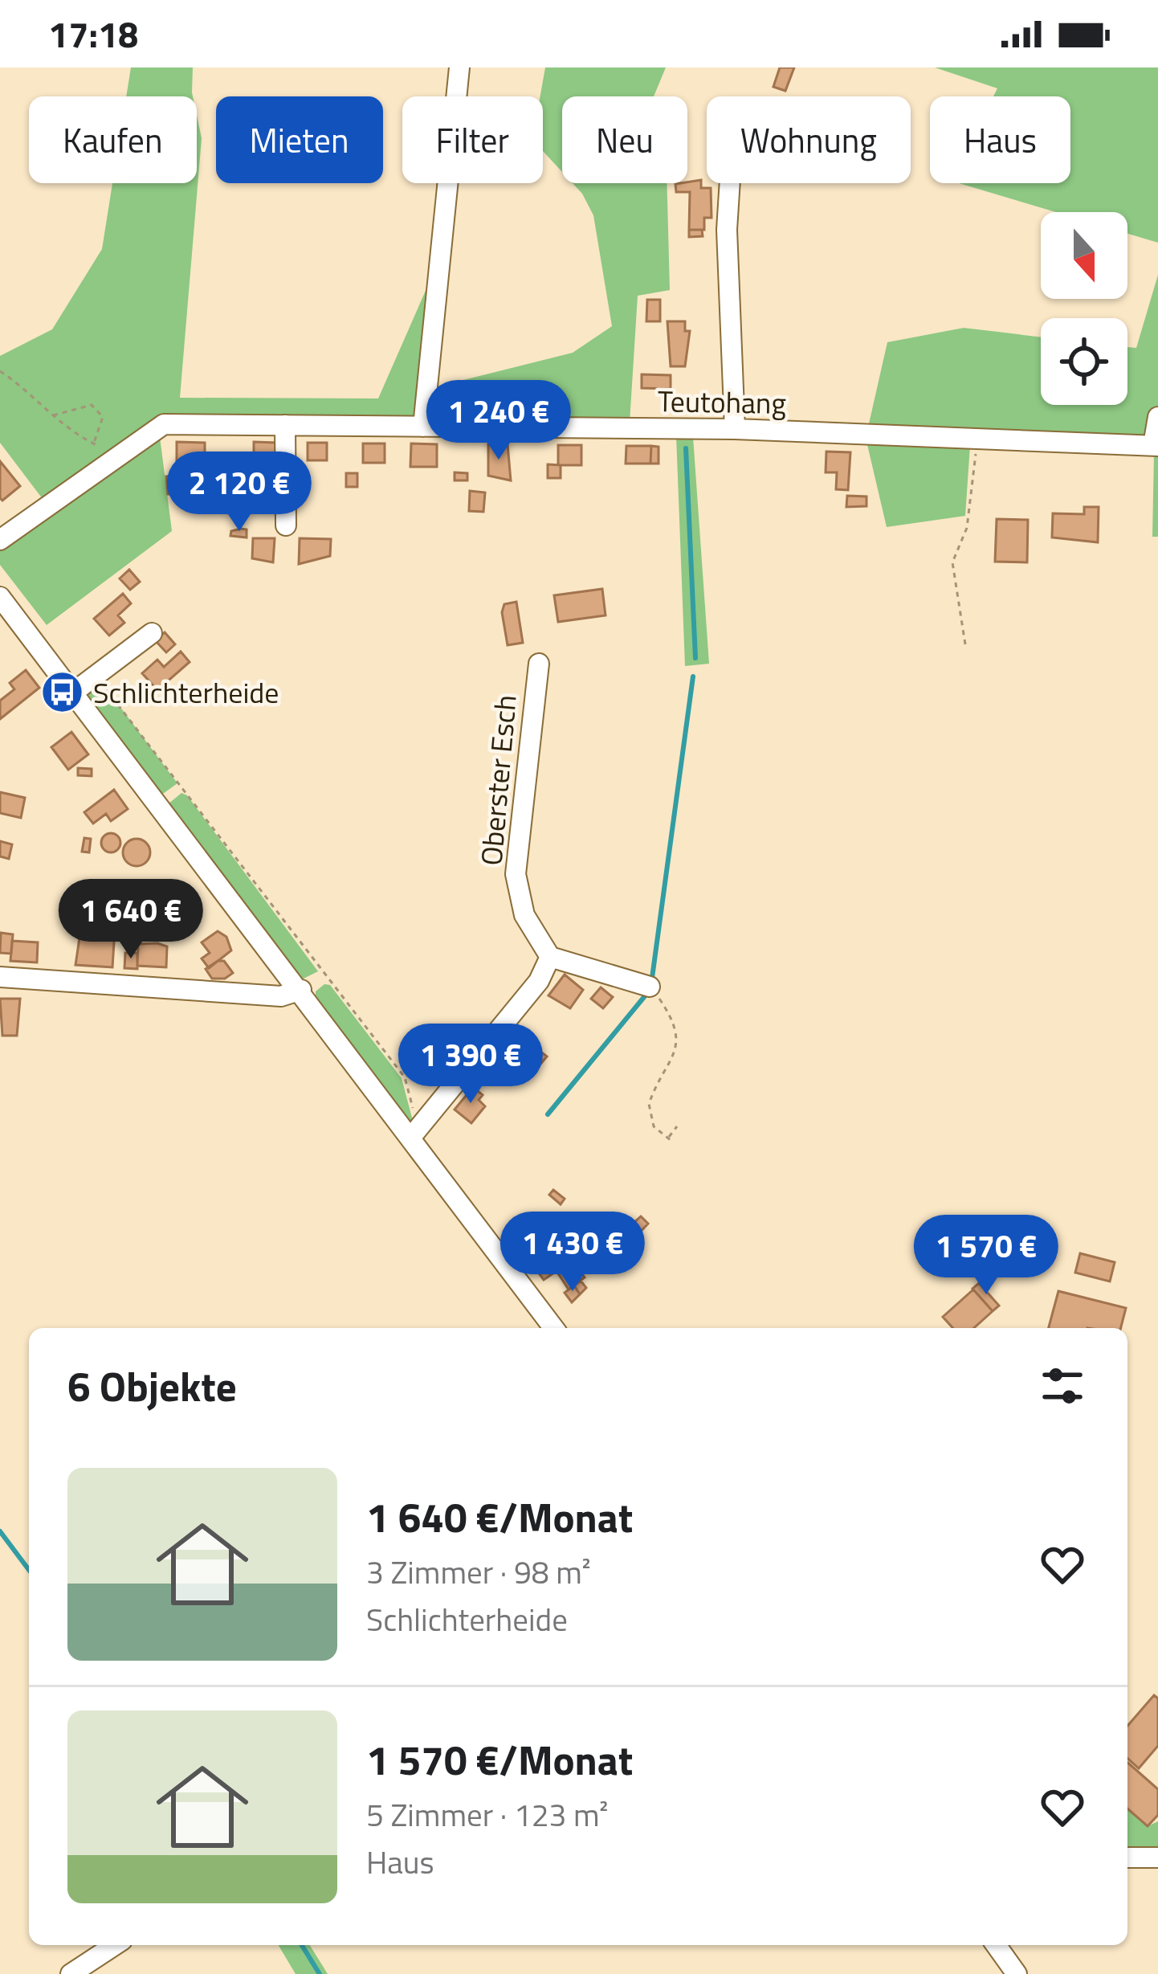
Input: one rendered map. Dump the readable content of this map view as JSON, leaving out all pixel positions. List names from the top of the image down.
{
  "streets": {
    "street": ["Teutohang", "Oberster Esch"]
  },
  "places": {
    "bus stop": ["Schlichterheide"]
  },
  "north": "bottom",
  "page": {
    "status": "17:18",
    "chip": [
      "Kaufen",
      "Mieten",
      "Filter",
      "Neu",
      "Wohnung",
      "Haus"
    ],
    "price": [
      "1 240 €",
      "2 120 €",
      "1 640 €",
      "1 390 €",
      "1 430 €",
      "1 570 €"
    ],
    "heading": "6 Objekte",
    "list": [
      {
        "name": "1 640 €/Monat",
        "note": "3 Zimmer · 98 m² · Schlichterheide"
      },
      {
        "name": "1 570 €/Monat",
        "note": "5 Zimmer · 123 m² · Haus"
      }
    ]
  }
}
